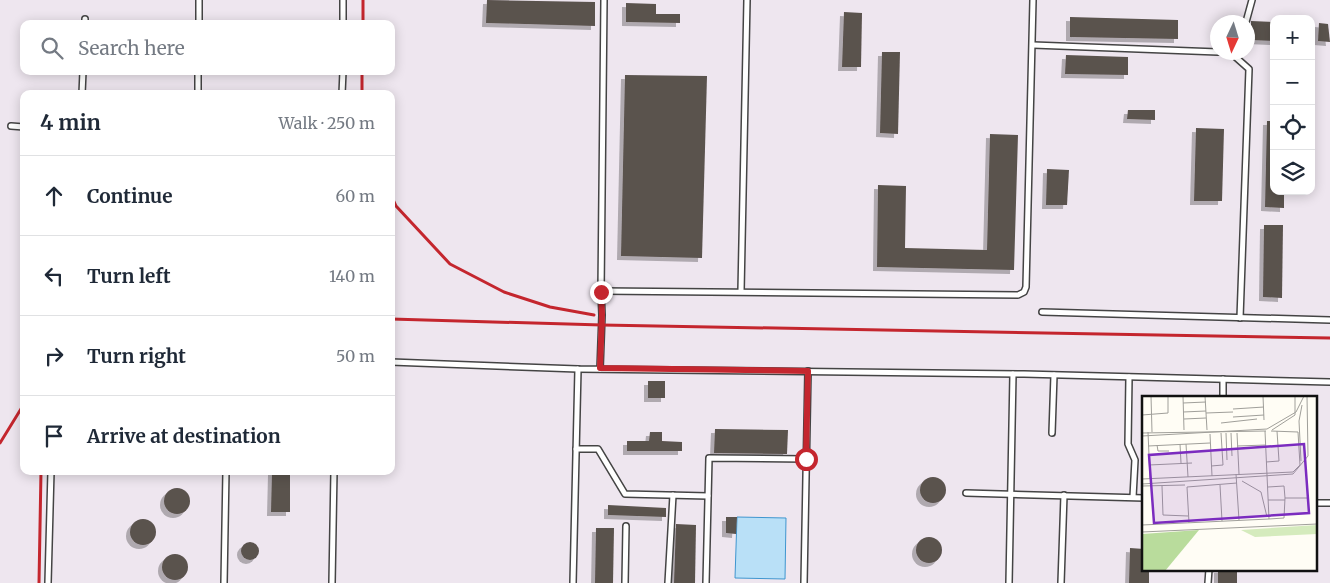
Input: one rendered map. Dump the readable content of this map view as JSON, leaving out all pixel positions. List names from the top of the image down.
{
  "north": "bottom",
  "page": {
    "map_buttons": ["+", "−"],
    "search": "Search here",
    "heading": ["4 min", "Walk · 250 m"],
    "list": [
      ["Continue", "60 m"],
      ["Turn left", "140 m"],
      ["Turn right", "50 m"],
      "Arrive at destination"
    ]
  }
}
